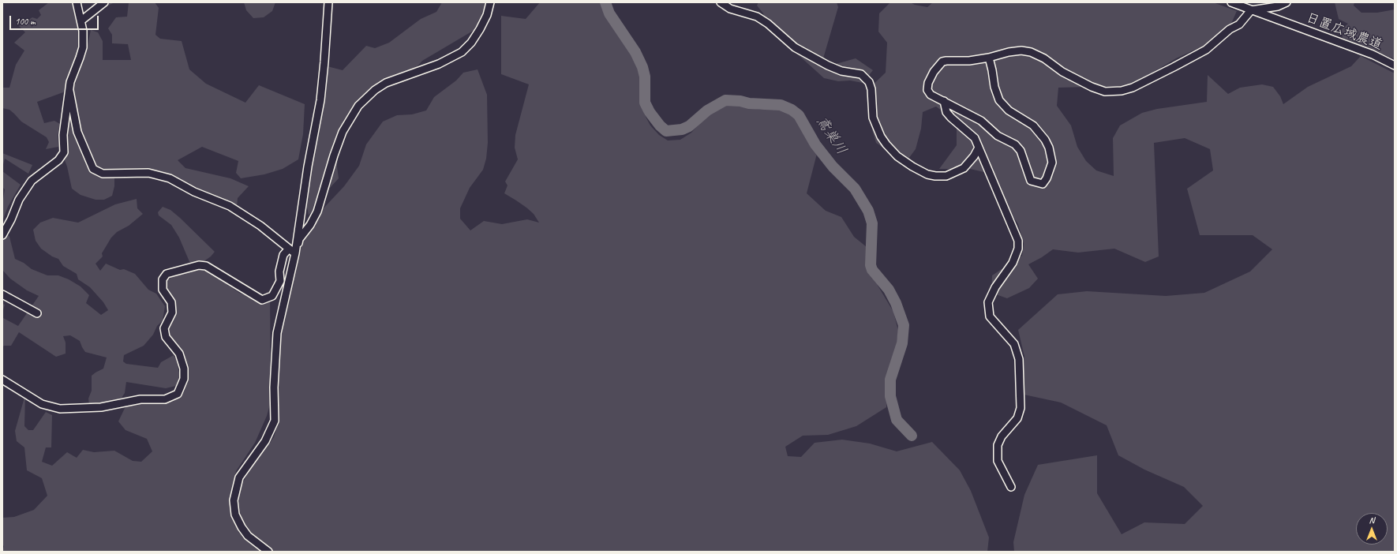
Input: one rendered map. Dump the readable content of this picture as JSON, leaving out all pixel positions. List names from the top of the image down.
{
  "streets": {
    "street": ["日置広域農道"]
  },
  "water": ["鳶巣川"],
  "scale_bar": "100 m",
  "north": "top"
}
